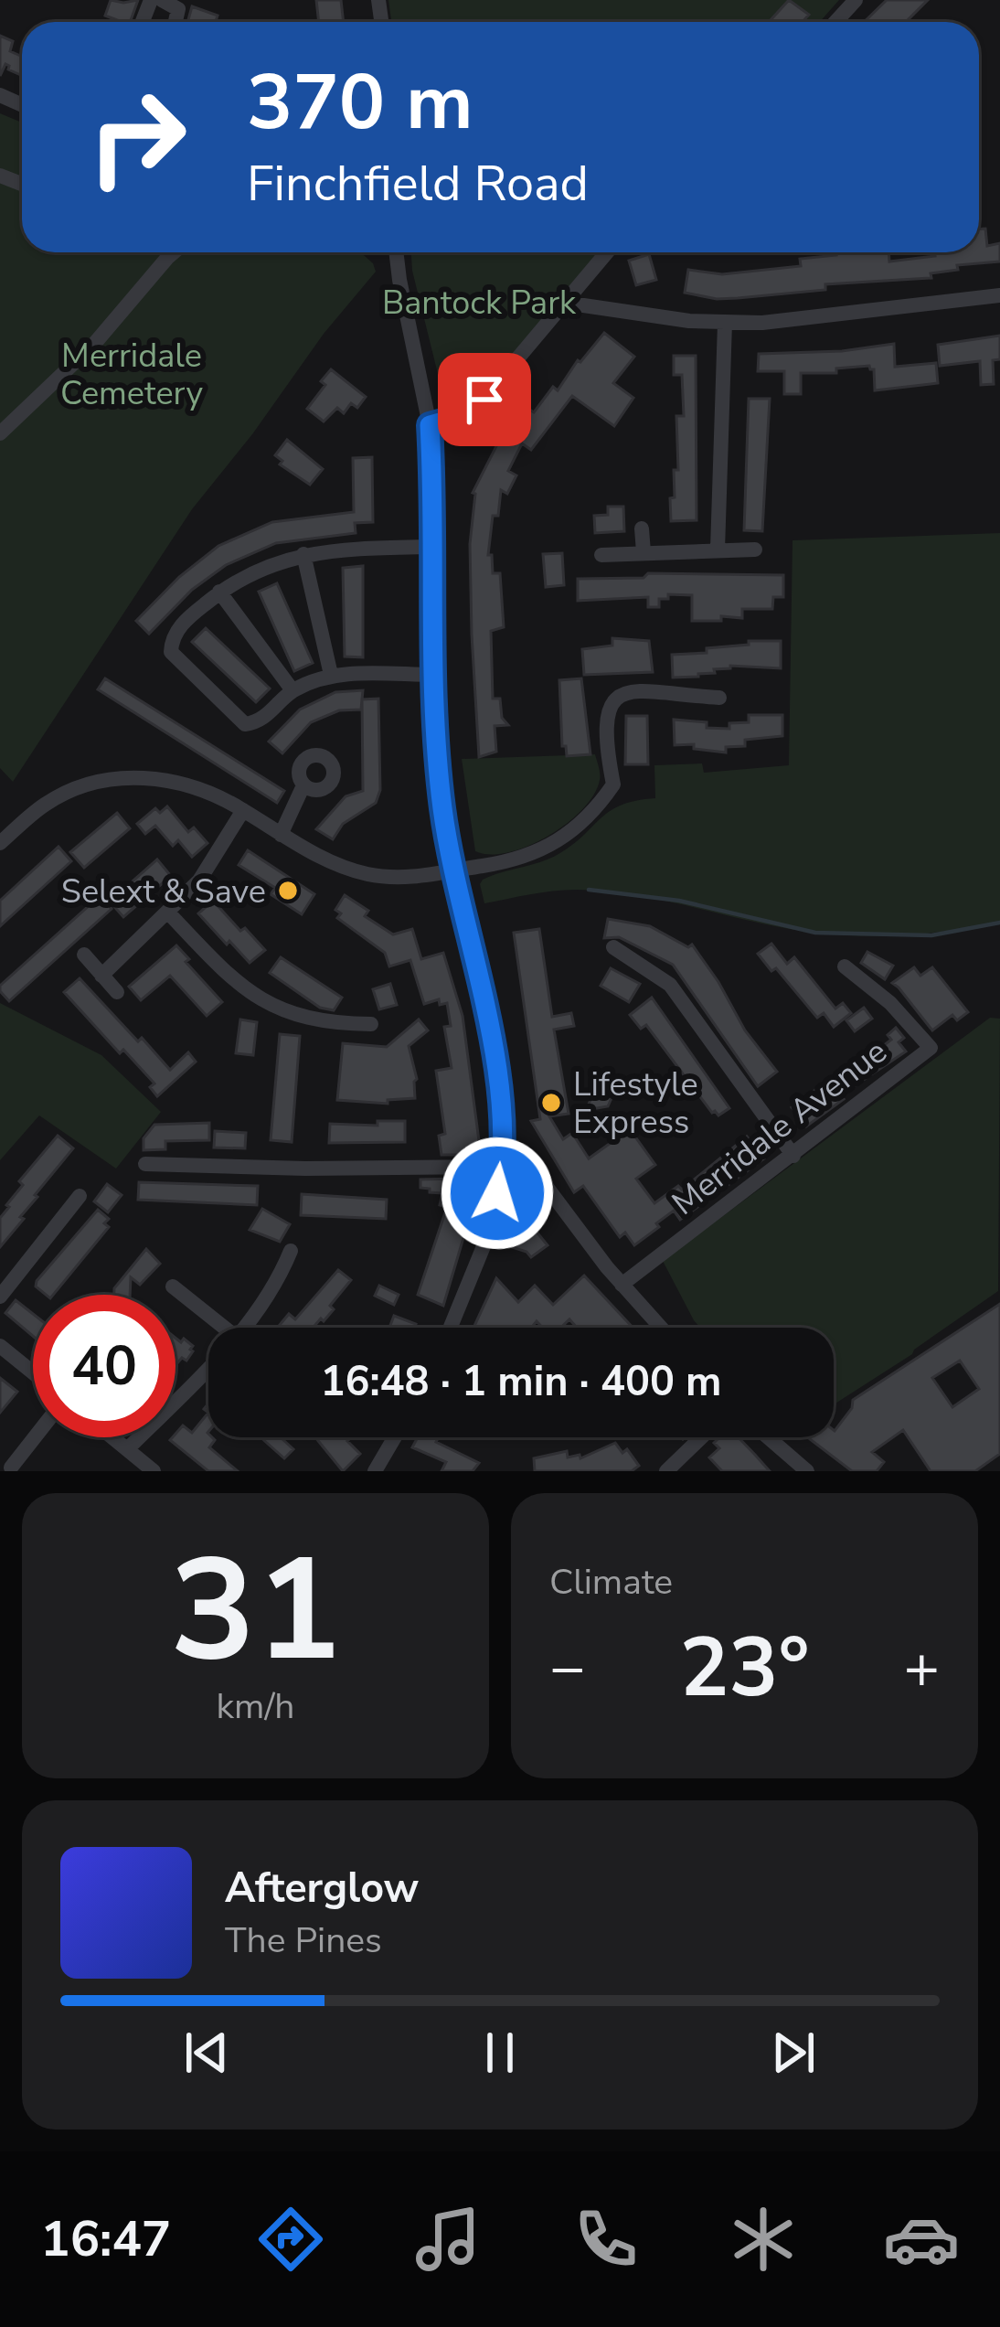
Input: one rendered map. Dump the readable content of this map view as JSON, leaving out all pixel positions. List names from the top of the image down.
{
  "streets": {
    "street": ["Merridale Avenue"]
  },
  "parks": ["Bantock Park", "Merridale Cemetery"],
  "places": ["Selext & Save", "Lifestyle Express"],
  "page": {
    "turn": ["370 m", "Finchfield Road"],
    "limit": "40",
    "trip": "16:48 · 1 min · 400 m",
    "tile": [
      ["31", "km/h"],
      "Climate"
    ],
    "heat": ["−", "23°", "+"],
    "song": ["Afterglow", "The Pines"],
    "tabs": "16:47"
  }
}
